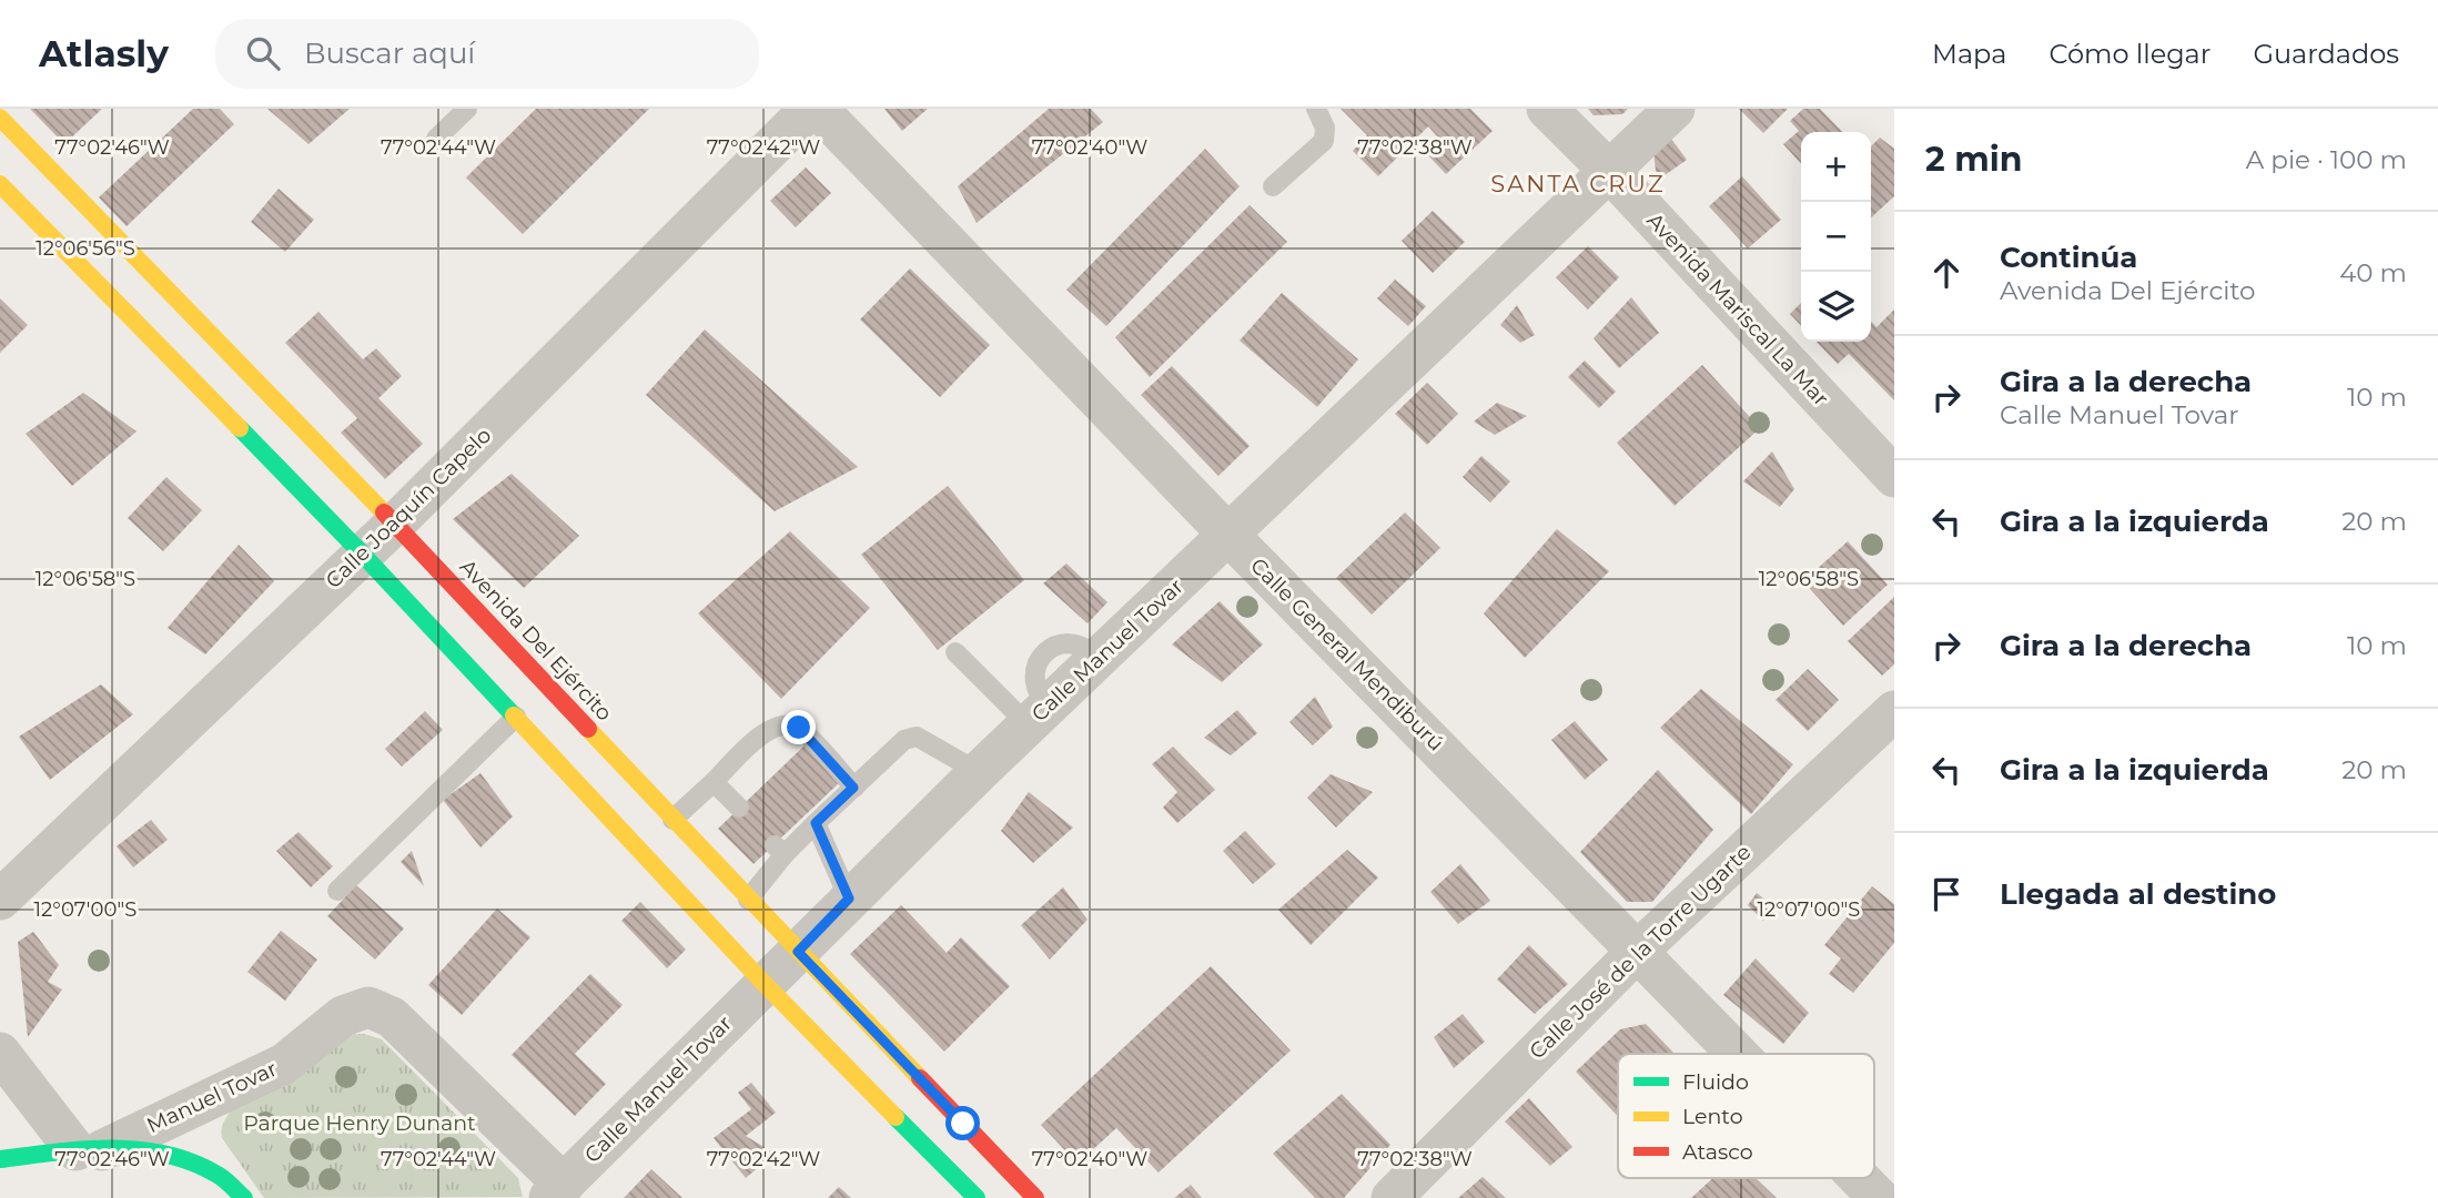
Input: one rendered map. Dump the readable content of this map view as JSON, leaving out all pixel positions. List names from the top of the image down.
{
  "streets": {
    "main road": ["Avenida Del Ejército"],
    "street": [
      "Avenida Mariscal La Mar",
      "Calle Joaquín Capelo",
      "Calle Manuel Tovar",
      "Calle General Mendiburú",
      "Calle José de la Torre Ugarte",
      "Manuel Tovar"
    ]
  },
  "crossings": [
    ["Avenida Mariscal La Mar", "Calle Manuel Tovar"],
    ["Calle Joaquín Capelo", "Avenida Del Ejército"],
    ["Avenida Del Ejército", "Calle Manuel Tovar"],
    ["Calle Manuel Tovar", "Calle General Mendiburú"],
    ["Calle Manuel Tovar", "Manuel Tovar"],
    ["Calle General Mendiburú", "Calle José de la Torre Ugarte"]
  ],
  "districts": ["SANTA CRUZ"],
  "parks": ["Parque Henry Dunant"],
  "legend": ["Fluido", "Lento", "Atasco"],
  "page": {
    "header": "Atlasly",
    "search": "Buscar aquí",
    "nav": ["Mapa", "Cómo llegar", "Guardados"],
    "heading": ["2 min", "A pie · 100 m"],
    "map_buttons": ["+", "−"],
    "list": [
      ["Continúa", "Avenida Del Ejército", "40 m"],
      ["Gira a la derecha", "Calle Manuel Tovar", "10 m"],
      ["Gira a la izquierda", "20 m"],
      ["Gira a la derecha", "10 m"],
      ["Gira a la izquierda", "20 m"],
      "Llegada al destino"
    ]
  },
  "coordinates": [
    "77°02'46\"W",
    "77°02'44\"W",
    "77°02'42\"W",
    "77°02'40\"W",
    "77°02'38\"W",
    "12°06'56\"S",
    "12°06'58\"S",
    "12°07'00\"S"
  ]
}
